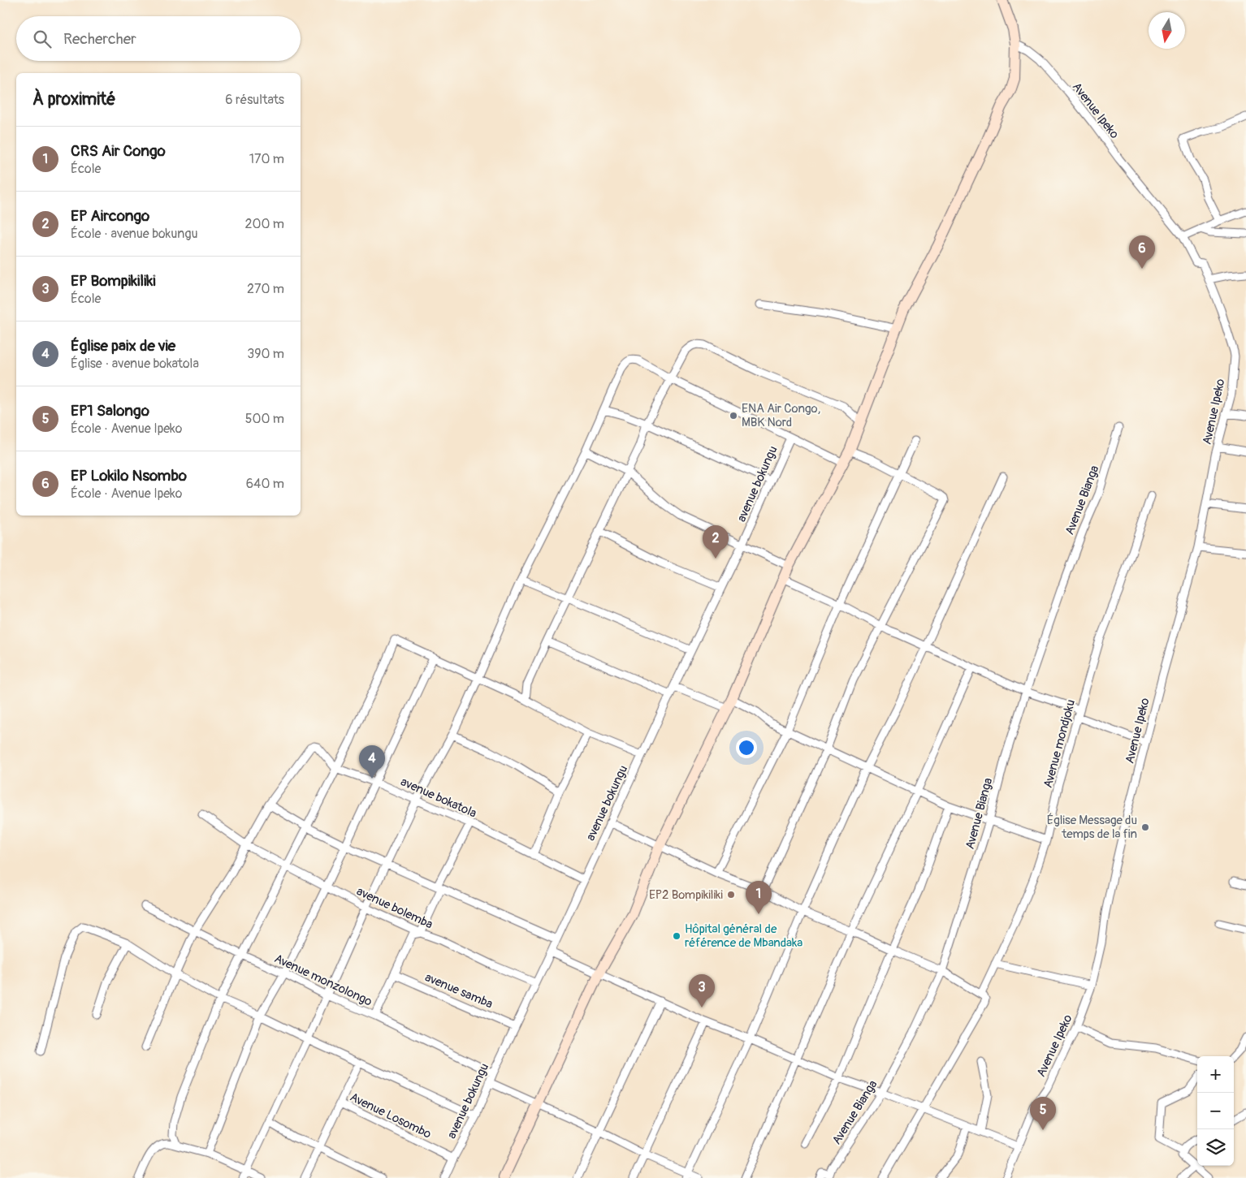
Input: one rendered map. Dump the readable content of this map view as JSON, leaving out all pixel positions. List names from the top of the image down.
{
  "streets": {
    "street": [
      "Avenue Ipeko",
      "avenue bokungu",
      "Avenue Bianga",
      "Avenue mondjoku",
      "avenue bokatola",
      "avenue bolemba",
      "Avenue monzolongo",
      "avenue samba",
      "Avenue Losombo"
    ]
  },
  "crossings": [
    ["avenue bokungu", "avenue bokatola"],
    ["avenue bokungu", "avenue bolemba"],
    ["avenue bokungu", "Avenue monzolongo"],
    ["avenue bokungu", "avenue samba"],
    ["avenue bokungu", "Avenue Losombo"]
  ],
  "places": [
    "ENA Air Congo, MBK Nord",
    "Église Message du temps de la fin",
    "EP2 Bompikiliki",
    "Hôpital général de référence de Mbandaka"
  ],
  "north": "bottom",
  "page": {
    "search": "Rechercher",
    "heading": ["À proximité", "6 résultats"],
    "list": [
      {
        "mark": "1",
        "name": "CRS Air Congo",
        "note": "École",
        "value": "170 m"
      },
      {
        "mark": "2",
        "name": "EP Aircongo",
        "note": "École · avenue bokungu",
        "value": "200 m"
      },
      {
        "mark": "3",
        "name": "EP Bompikiliki",
        "note": "École",
        "value": "270 m"
      },
      {
        "mark": "4",
        "name": "Église paix de vie",
        "note": "Église · avenue bokatola",
        "value": "390 m"
      },
      {
        "mark": "5",
        "name": "EP1 Salongo",
        "note": "École · Avenue Ipeko",
        "value": "500 m"
      },
      {
        "mark": "6",
        "name": "EP Lokilo Nsombo",
        "note": "École · Avenue Ipeko",
        "value": "640 m"
      }
    ],
    "pins": [
      "6",
      "2",
      "4",
      "1",
      "3",
      "5"
    ],
    "map_buttons": ["+", "−"]
  }
}
